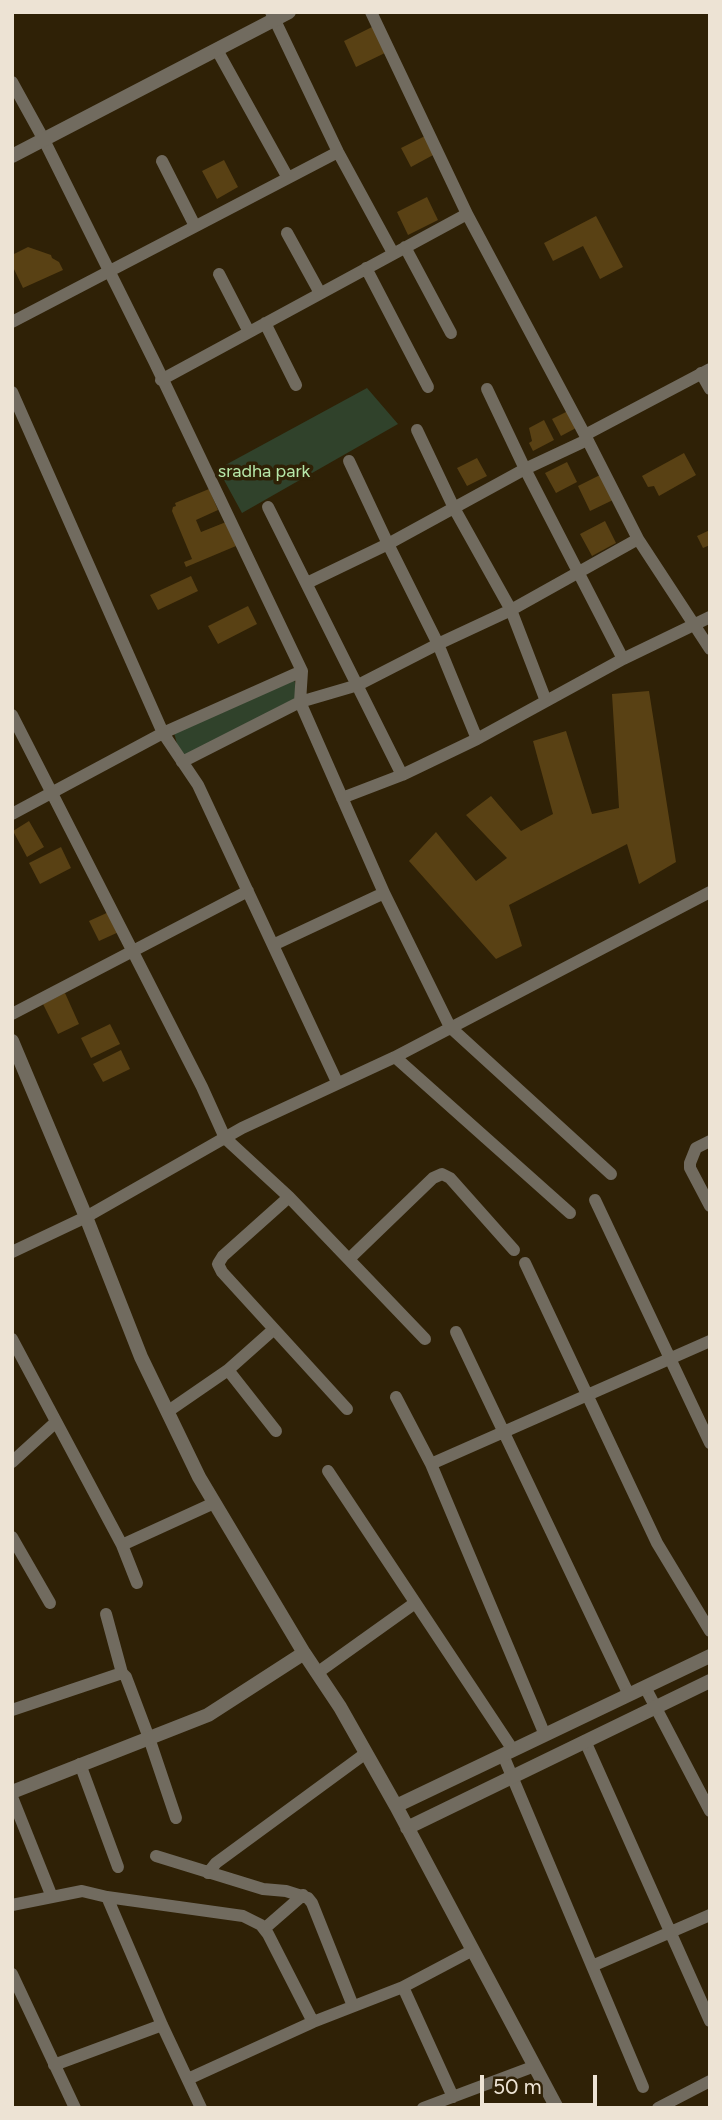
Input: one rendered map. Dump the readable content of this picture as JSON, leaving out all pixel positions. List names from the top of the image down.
{
  "parks": ["sradha park"],
  "scale_bar": "50 m"
}
